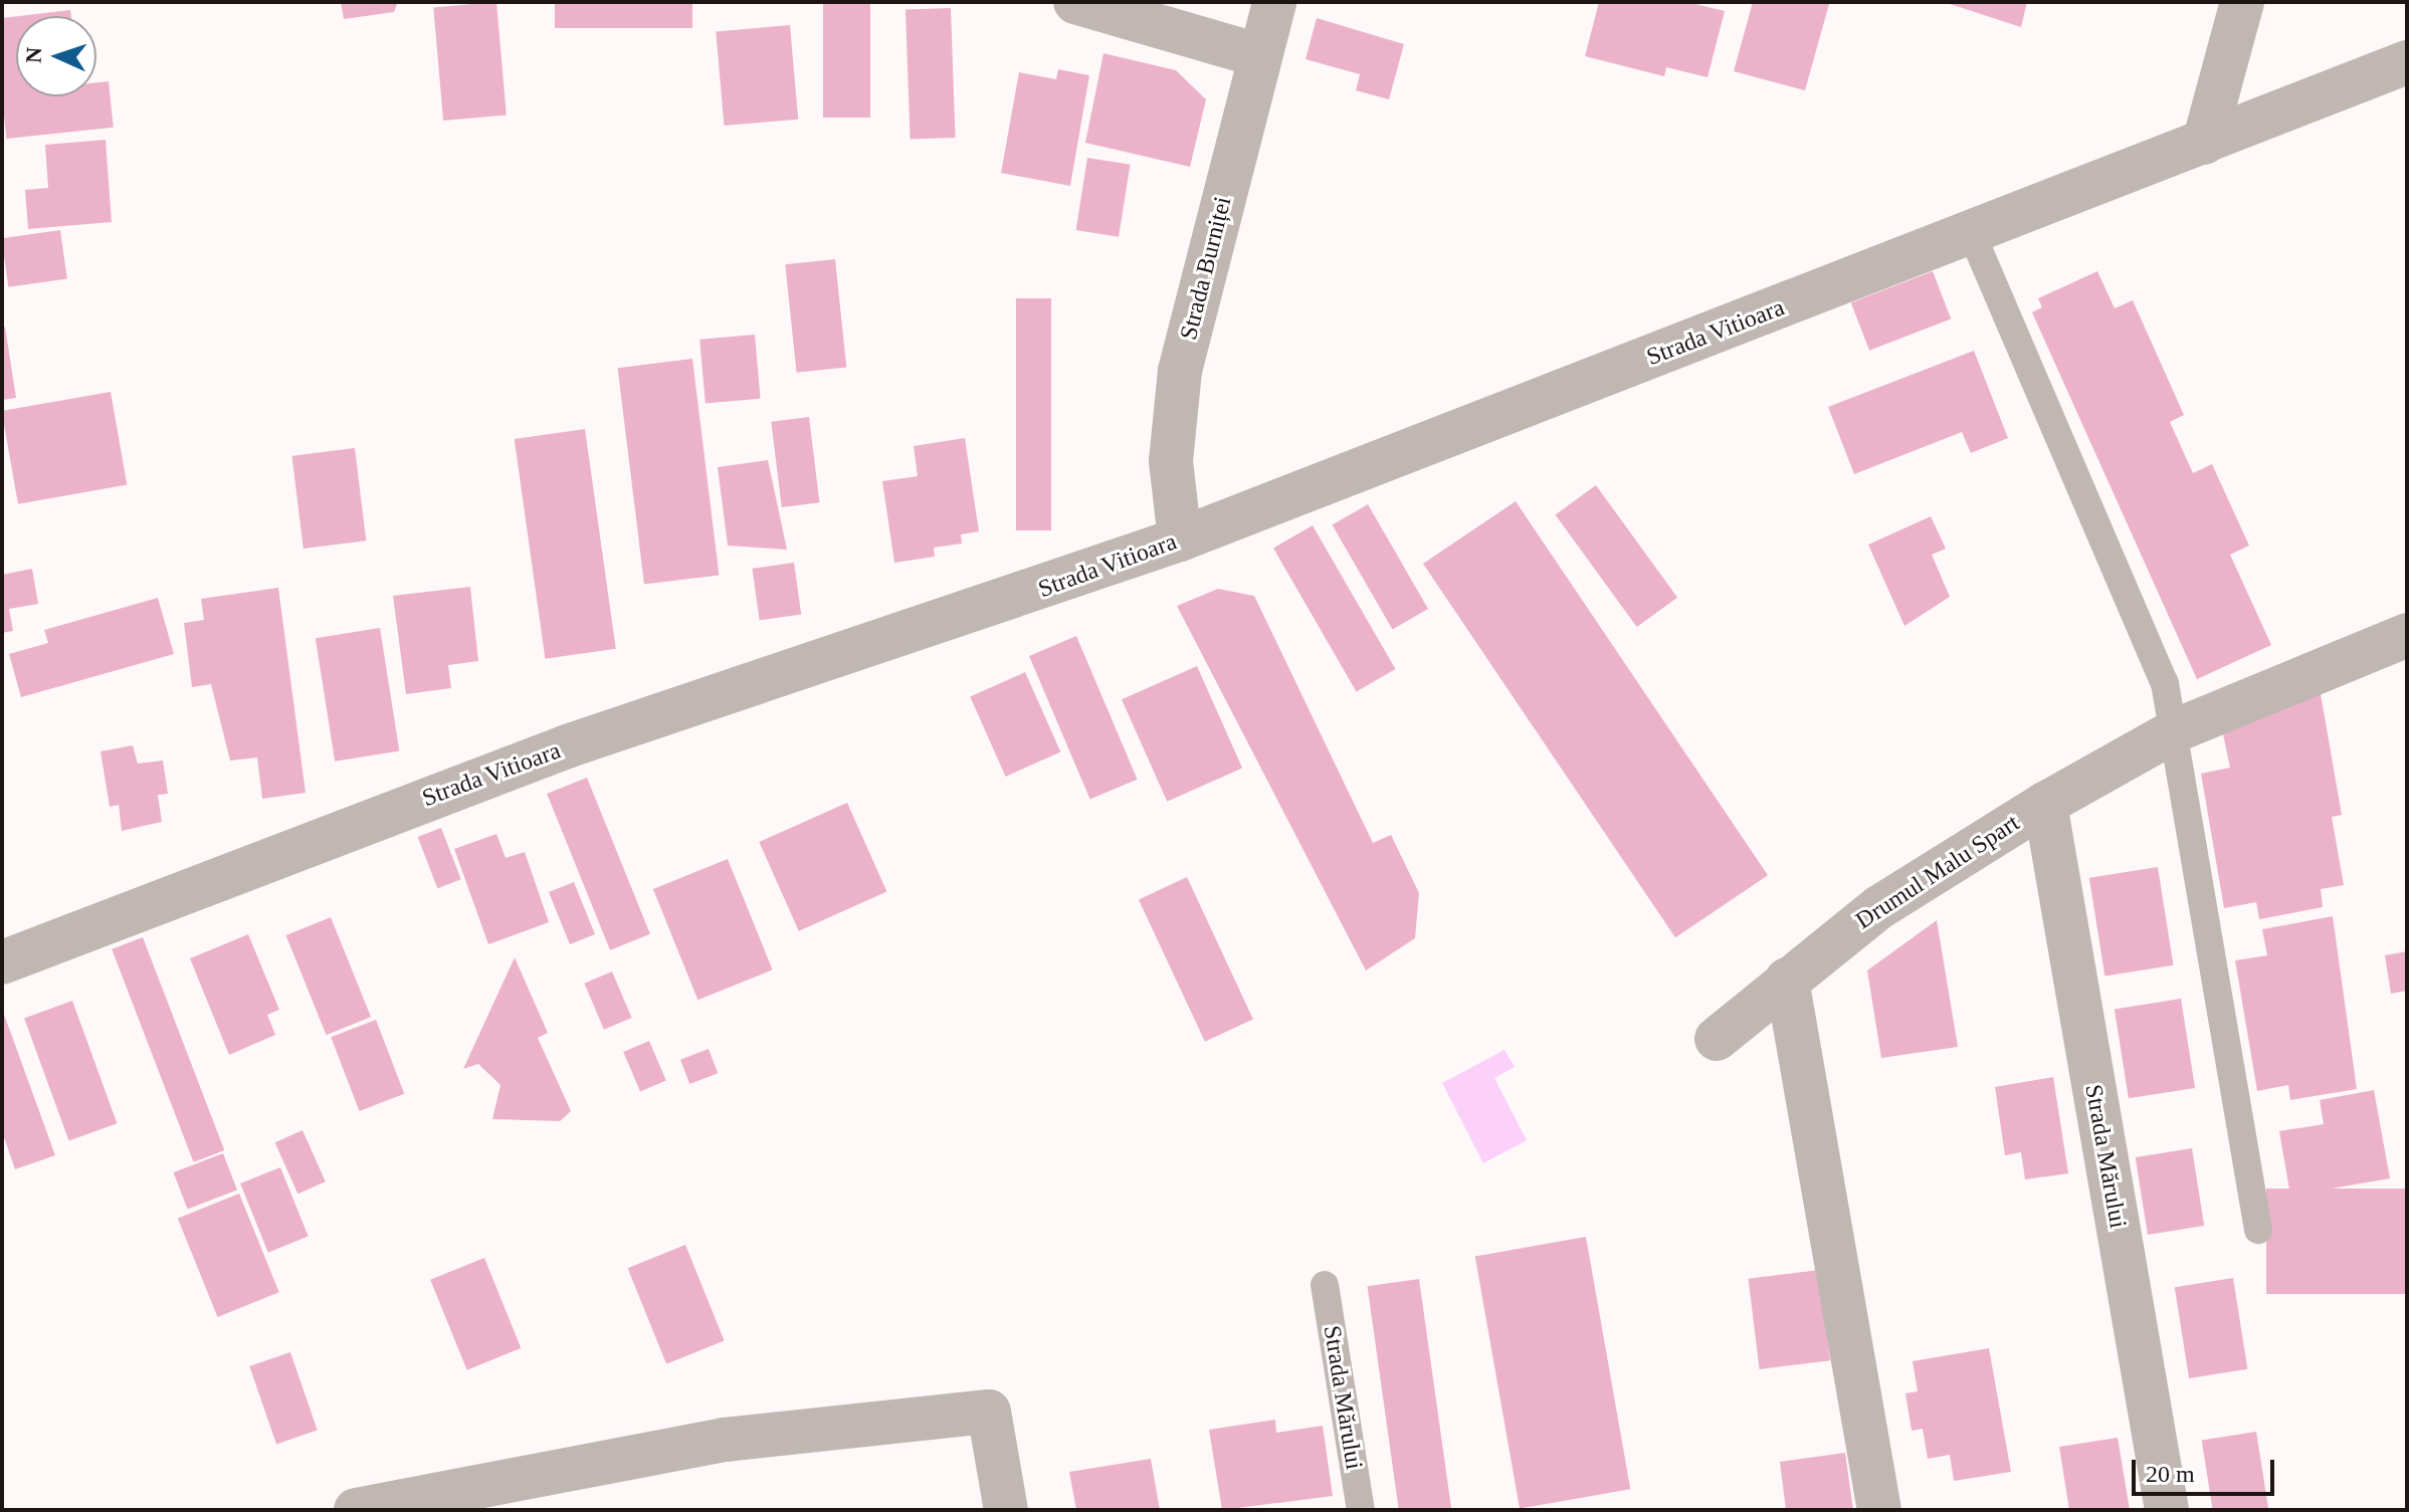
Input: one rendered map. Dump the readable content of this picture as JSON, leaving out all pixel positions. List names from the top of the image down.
{
  "streets": {
    "street": [
      "Strada Burniței",
      "Strada Vitioara",
      "Drumul Malu Spart",
      "Strada Mărului"
    ]
  },
  "crossings": [
    ["Strada Burniței", "Strada Vitioara"],
    ["Drumul Malu Spart", "Strada Mărului"]
  ],
  "scale_bar": "20 m",
  "north": "left"
}
